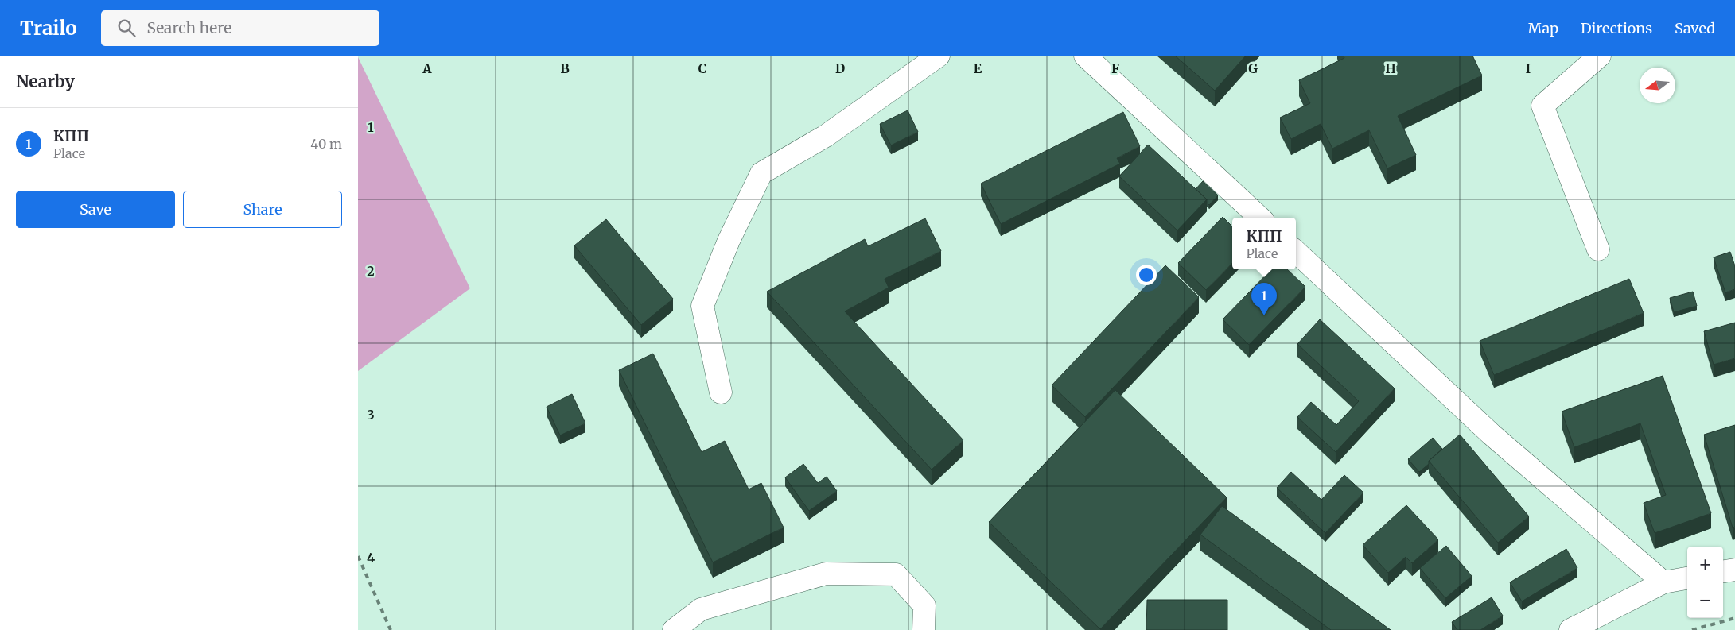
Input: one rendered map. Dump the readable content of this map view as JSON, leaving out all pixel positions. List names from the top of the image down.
{
  "north": "left",
  "page": {
    "header": "Trailo",
    "search": "Search here",
    "nav": ["Map", "Directions", "Saved"],
    "heading": "Nearby",
    "list": [
      {
        "mark": "1",
        "name": "КПП",
        "note": "Place",
        "value": "40 m"
      }
    ],
    "buttons": ["Save", "Share"],
    "popup": ["КПП", "Place"],
    "pins": "1",
    "map_buttons": ["+", "−"]
  },
  "grid": {
    "columns": [
      "A",
      "B",
      "C",
      "D",
      "E",
      "F",
      "G",
      "H",
      "I"
    ],
    "rows": [
      "1",
      "2",
      "3",
      "4"
    ]
  }
}
